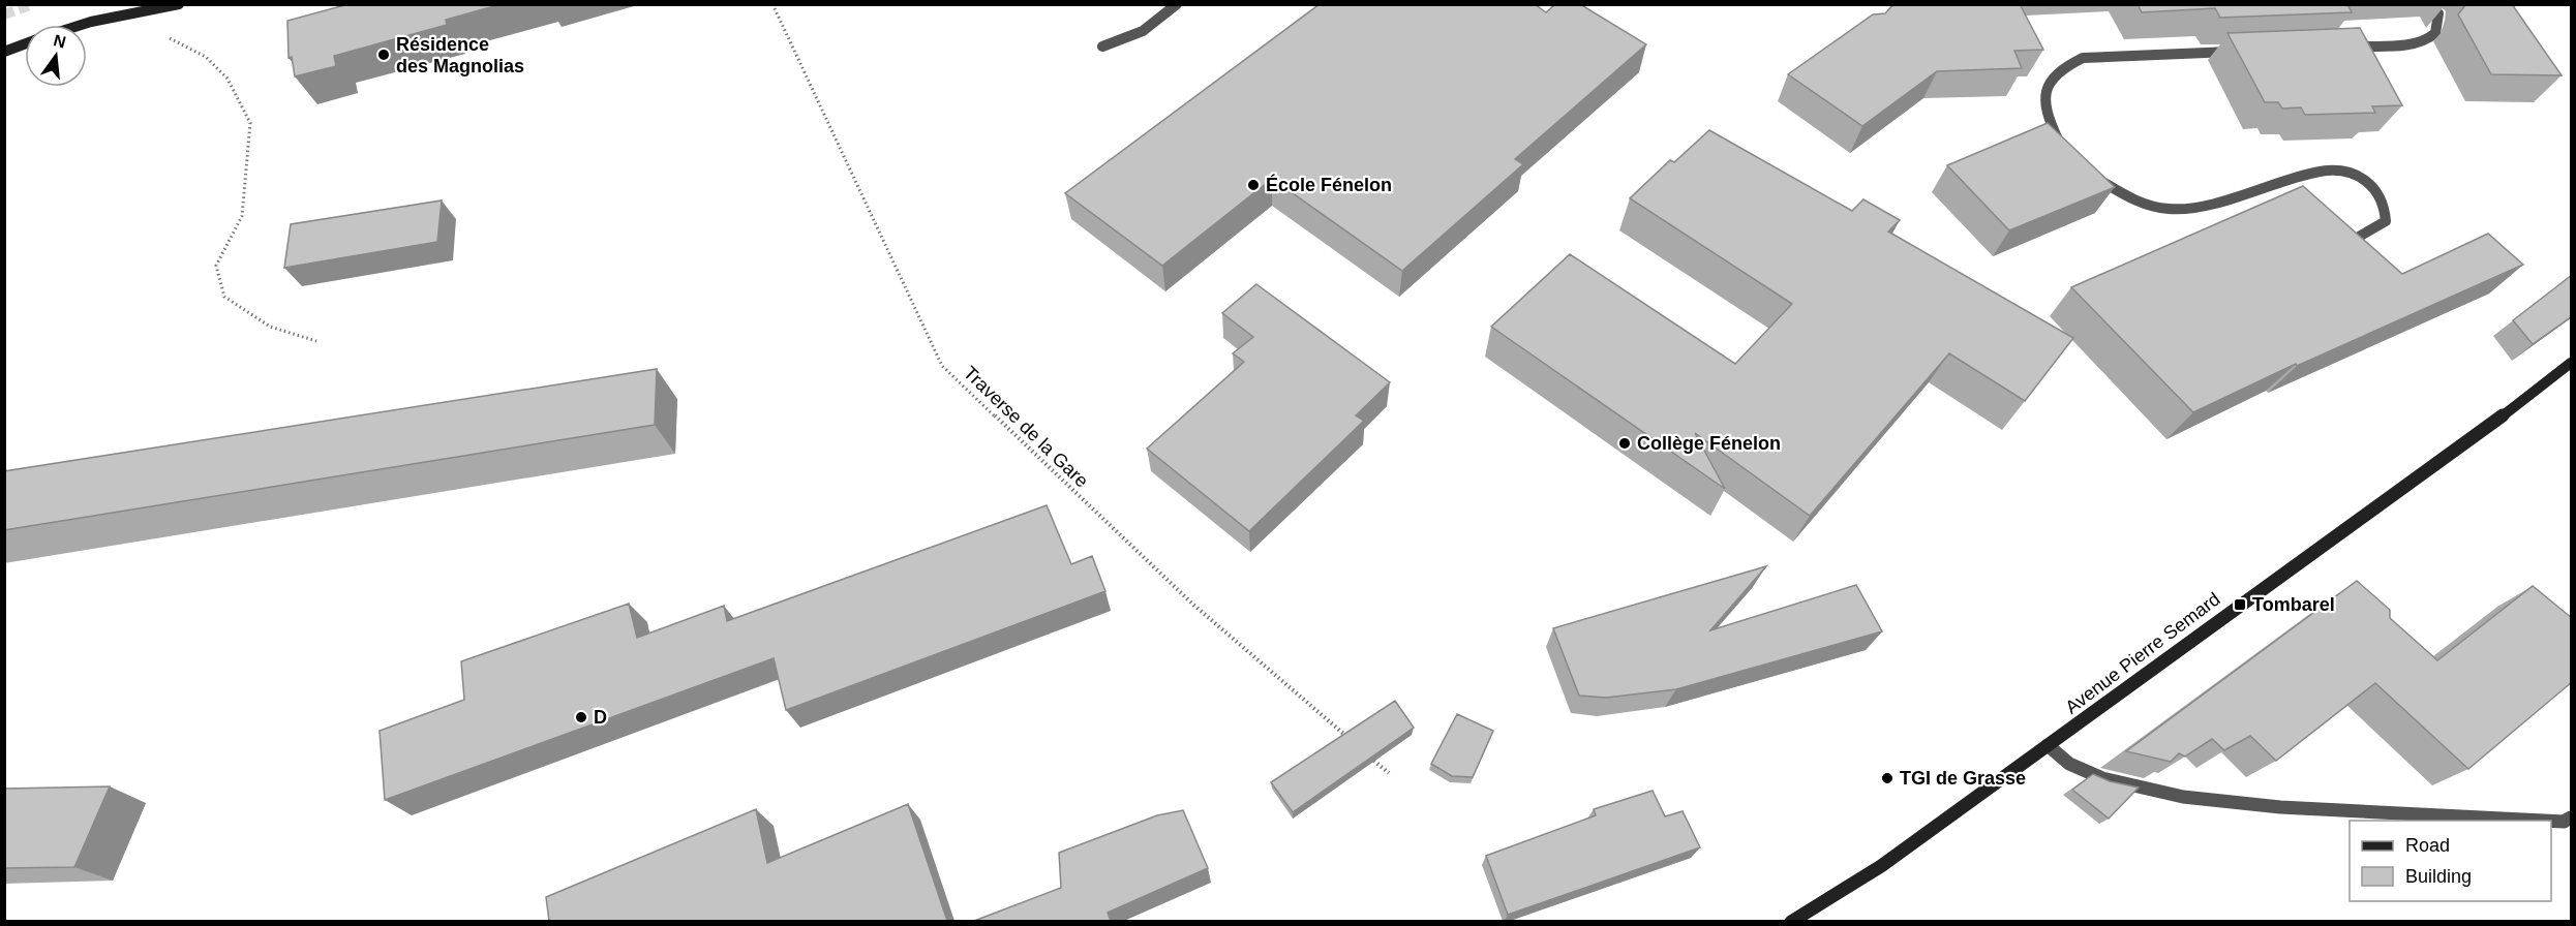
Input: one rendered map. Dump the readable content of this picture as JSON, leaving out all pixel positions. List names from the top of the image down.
{
  "streets": {
    "main road": ["Avenue Pierre Semard"],
    "path": ["Traverse de la Gare"]
  },
  "places": {
    "other": [
      "Résidence des Magnolias",
      "École Fénelon",
      "Collège Fénelon",
      "D",
      "TGI de Grasse"
    ],
    "transit": ["Tombarel"]
  },
  "legend": ["Road", "Building"],
  "north": "top"
}
